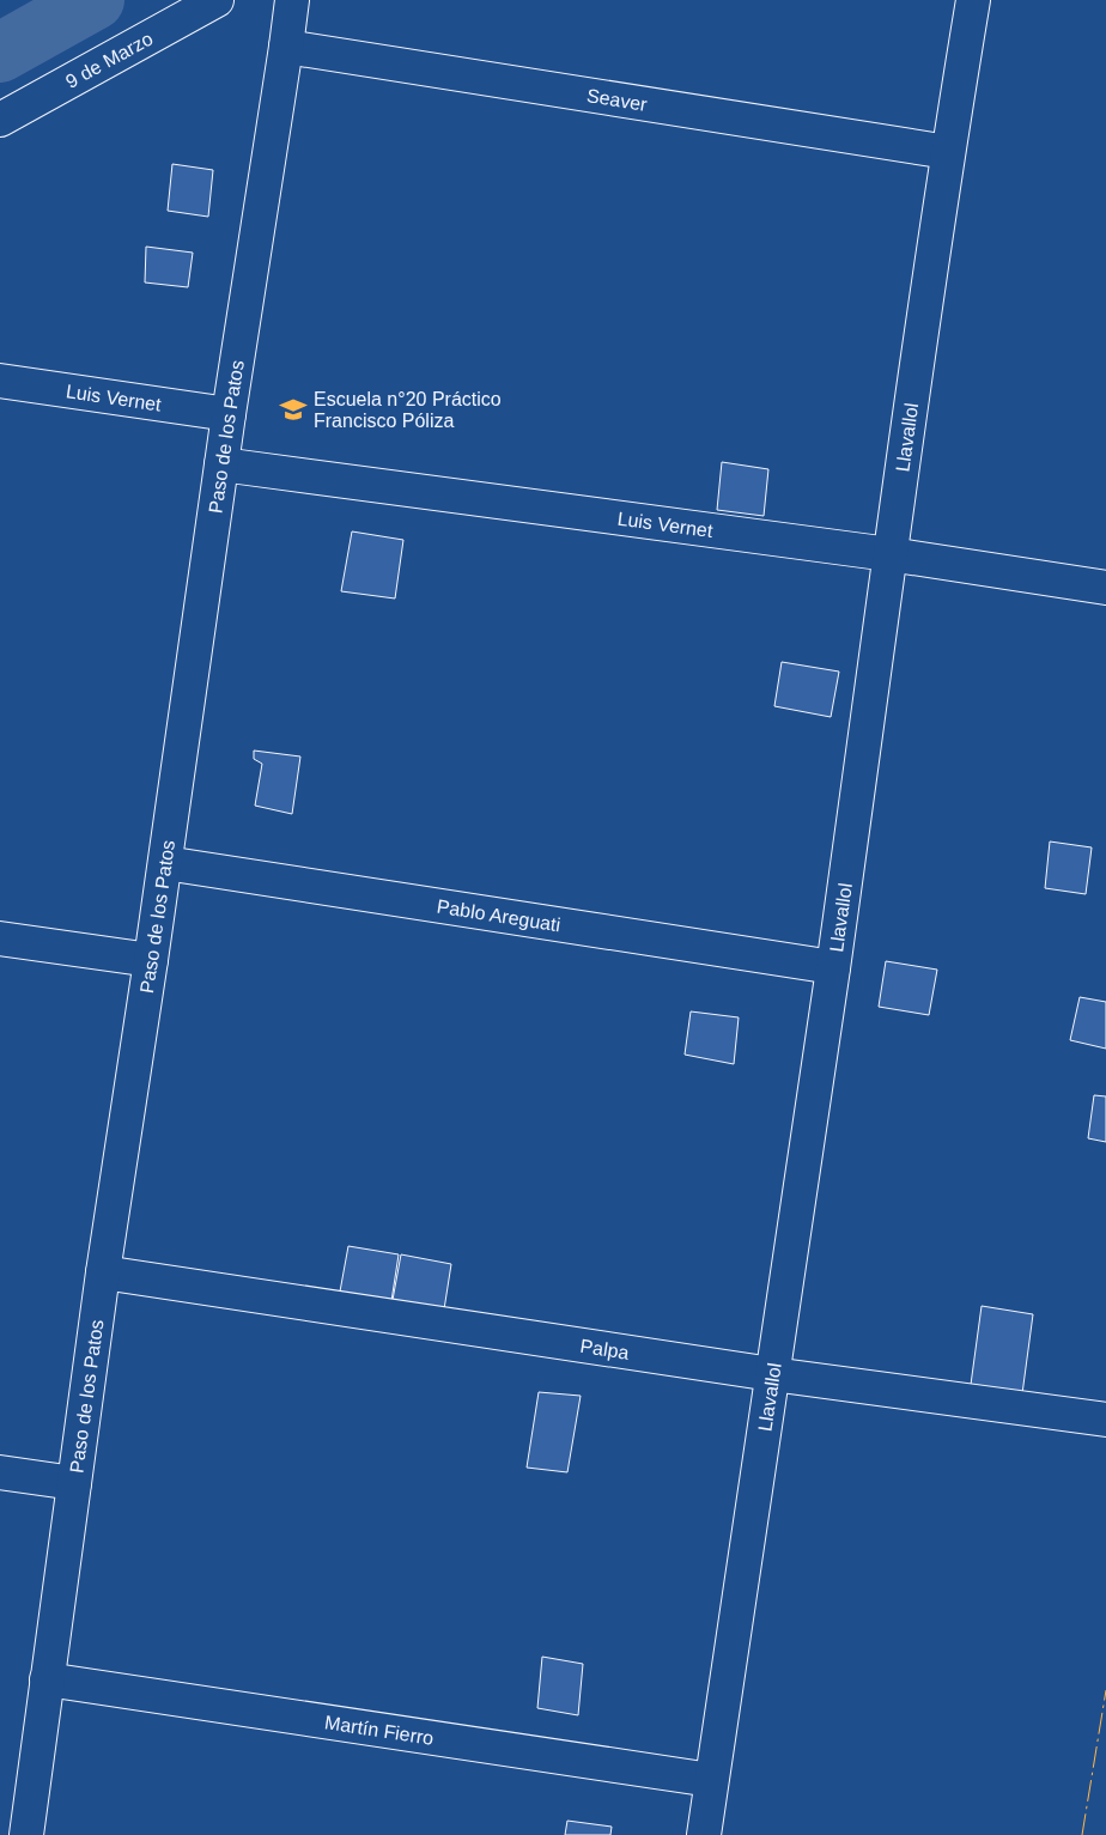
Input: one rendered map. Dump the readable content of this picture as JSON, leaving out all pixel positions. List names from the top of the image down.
{
  "streets": {
    "street": [
      "9 de Marzo",
      "Seaver",
      "Luis Vernet",
      "Paso de los Patos",
      "Llavallol",
      "Pablo Areguati",
      "Palpa",
      "Martín Fierro"
    ]
  },
  "crossings": [
    ["Seaver", "Paso de los Patos"],
    ["Seaver", "Llavallol"],
    ["Luis Vernet", "Paso de los Patos"],
    ["Luis Vernet", "Llavallol"],
    ["Paso de los Patos", "Pablo Areguati"],
    ["Paso de los Patos", "Palpa"],
    ["Paso de los Patos", "Martín Fierro"],
    ["Llavallol", "Pablo Areguati"],
    ["Llavallol", "Palpa"],
    ["Llavallol", "Martín Fierro"]
  ],
  "places": {
    "school or university": ["Escuela n°20 Práctico Francisco Póliza"]
  }
}
